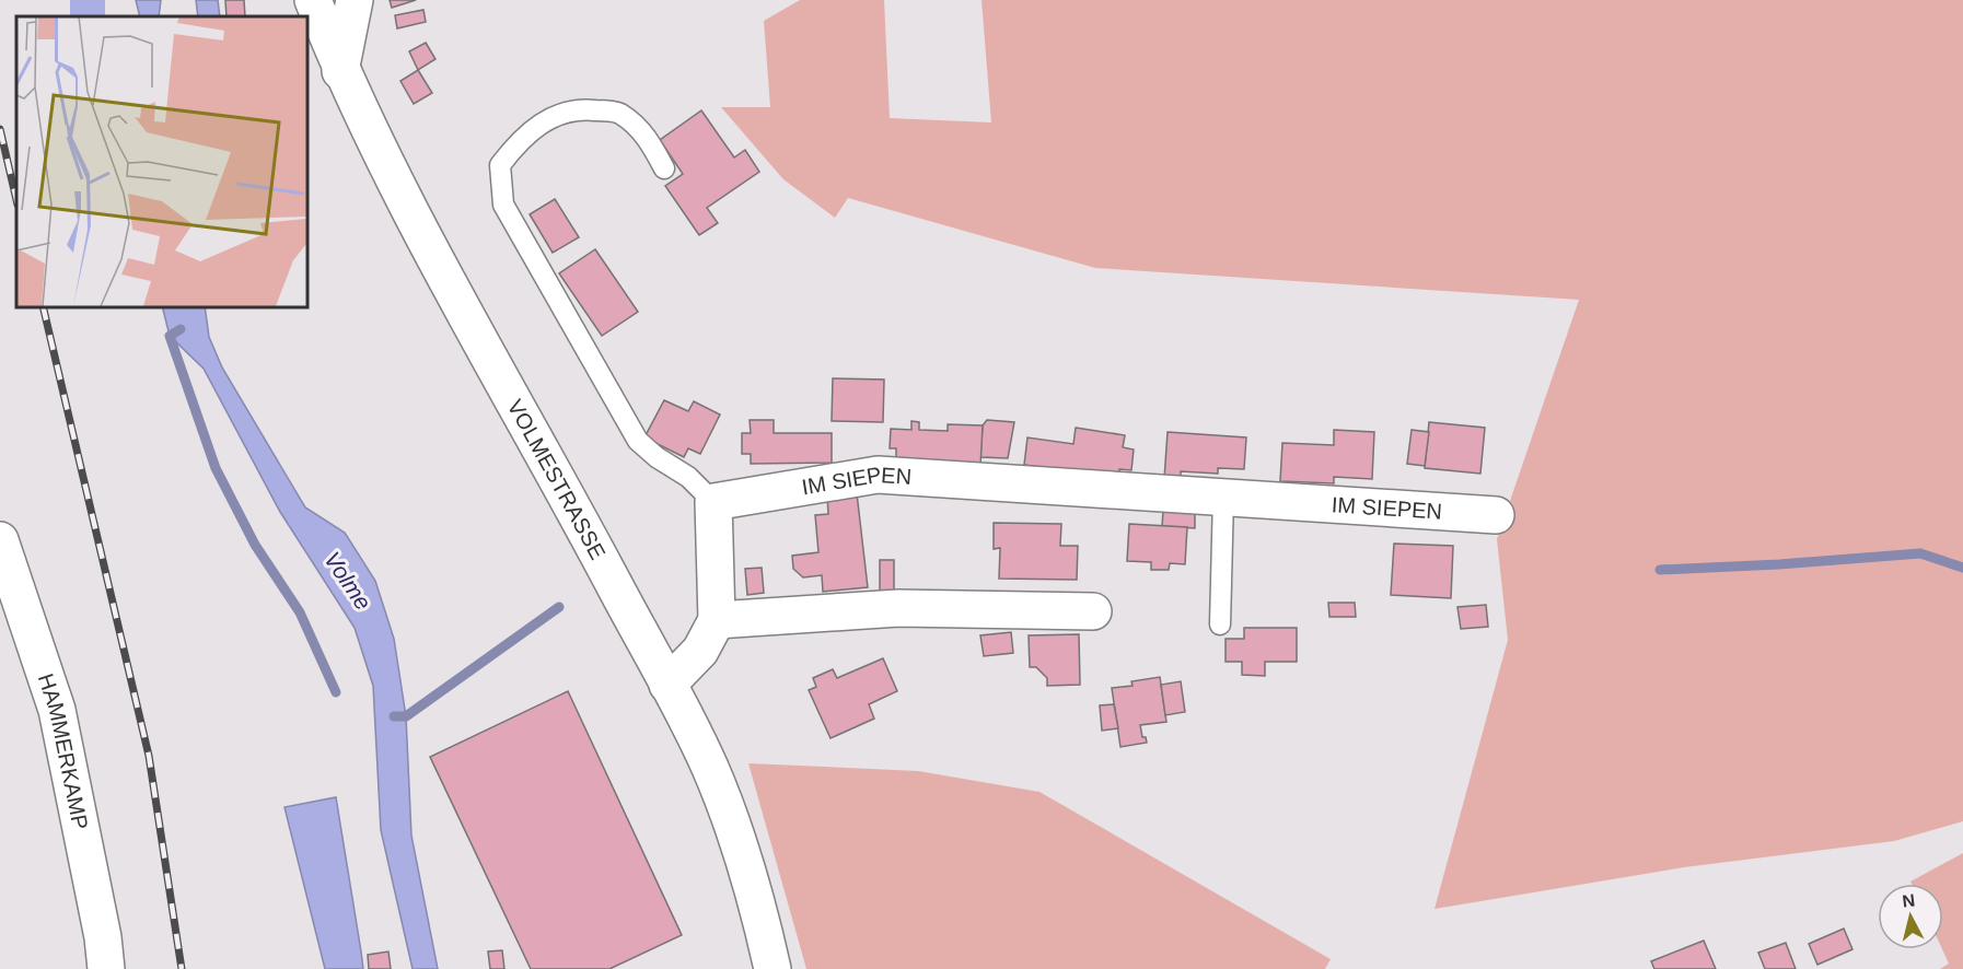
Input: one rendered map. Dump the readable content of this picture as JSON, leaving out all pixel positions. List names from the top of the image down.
{
  "streets": {
    "street": ["VOLMESTRASSE", "IM SIEPEN", "HAMMERKAMP"]
  },
  "water": ["Volme"],
  "north": "top"
}
